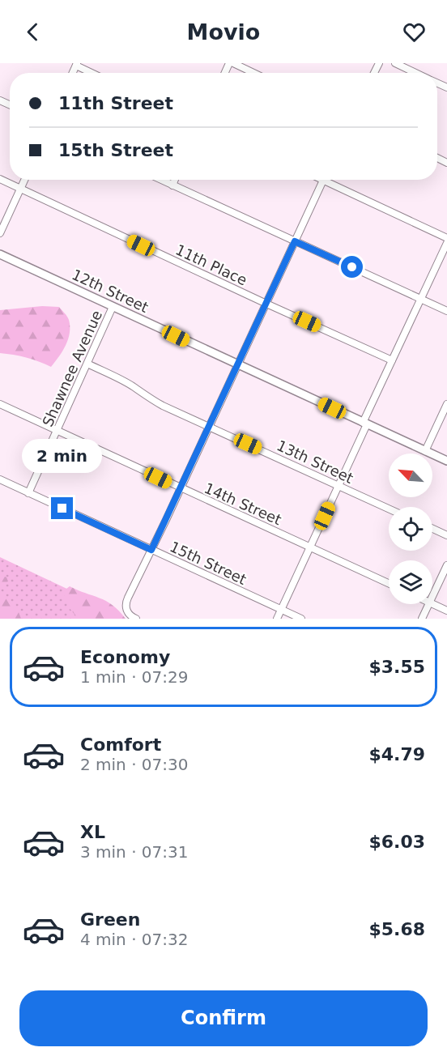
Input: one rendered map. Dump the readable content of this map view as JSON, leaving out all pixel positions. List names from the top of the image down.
{
  "streets": {
    "main road": ["12th Street"],
    "street": [
      "11th Place",
      "Shawnee Avenue",
      "13th Street",
      "14th Street",
      "15th Street"
    ]
  },
  "crossings": [
    ["12th Street", "Shawnee Avenue"],
    ["Shawnee Avenue", "13th Street"],
    ["Shawnee Avenue", "14th Street"],
    ["Shawnee Avenue", "15th Street"]
  ],
  "north": "top left",
  "page": {
    "header": "Movio",
    "banner": ["11th Street", "15th Street"],
    "bubble": "2 min",
    "list": [
      {
        "name": "Economy",
        "note": "1 min · 07:29",
        "value": "$3.55"
      },
      {
        "name": "Comfort",
        "note": "2 min · 07:30",
        "value": "$4.79"
      },
      {
        "name": "XL",
        "note": "3 min · 07:31",
        "value": "$6.03"
      },
      {
        "name": "Green",
        "note": "4 min · 07:32",
        "value": "$5.68"
      }
    ],
    "buttons": "Confirm"
  }
}
